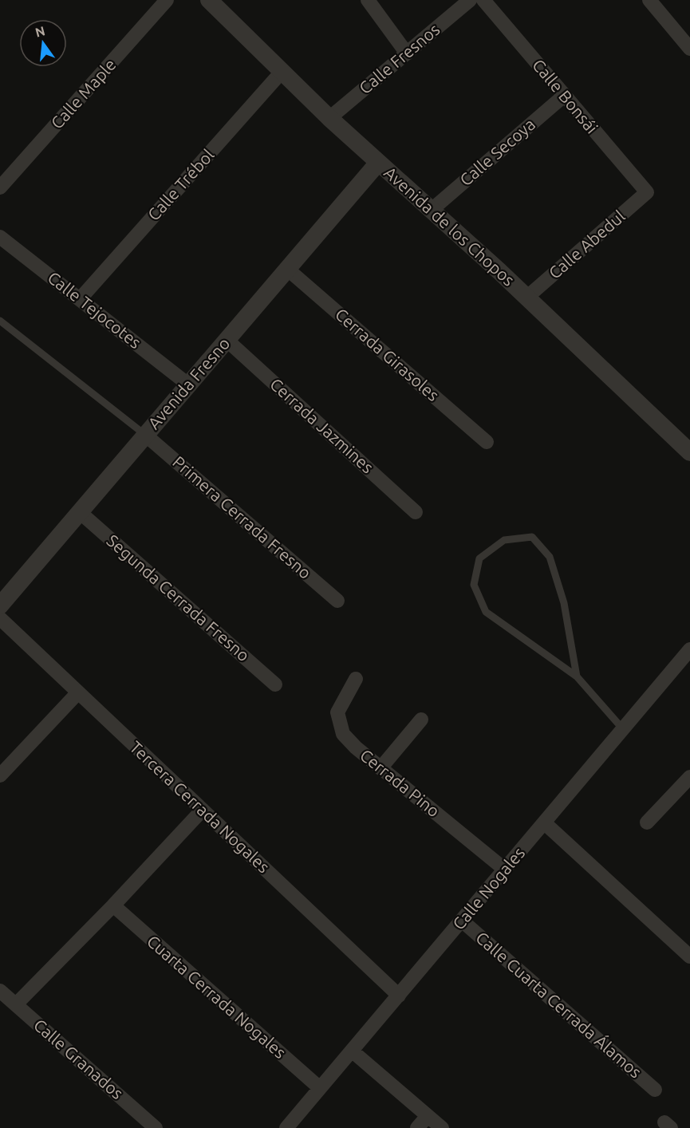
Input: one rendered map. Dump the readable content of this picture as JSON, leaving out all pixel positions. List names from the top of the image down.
{
  "streets": {
    "street": [
      "Calle Fresnos",
      "Calle Maple",
      "Calle Bonsái",
      "Calle Secoya",
      "Calle Trébol",
      "Avenida de los Chopos",
      "Calle Abedul",
      "Calle Tejocotes",
      "Cerrada Girasoles",
      "Avenida Fresno",
      "Cerrada Jazmines",
      "Primera Cerrada Fresno",
      "Segunda Cerrada Fresno",
      "Cerrada Pino",
      "Tercera Cerrada Nogales",
      "Calle Nogales",
      "Cuarta Cerrada Nogales",
      "Calle Cuarta Cerrada Álamos",
      "Calle Granados"
    ]
  },
  "crossings": [
    ["Calle Fresnos", "Avenida de los Chopos"],
    ["Calle Bonsái", "Calle Secoya"],
    ["Calle Bonsái", "Calle Abedul"],
    ["Calle Secoya", "Avenida de los Chopos"],
    ["Calle Trébol", "Avenida de los Chopos"],
    ["Calle Trébol", "Calle Tejocotes"],
    ["Avenida de los Chopos", "Calle Abedul"],
    ["Avenida de los Chopos", "Avenida Fresno"],
    ["Calle Tejocotes", "Avenida Fresno"],
    ["Cerrada Girasoles", "Avenida Fresno"],
    ["Avenida Fresno", "Cerrada Jazmines"],
    ["Avenida Fresno", "Primera Cerrada Fresno"],
    ["Avenida Fresno", "Segunda Cerrada Fresno"],
    ["Cerrada Pino", "Calle Nogales"],
    ["Tercera Cerrada Nogales", "Calle Nogales"],
    ["Calle Nogales", "Cuarta Cerrada Nogales"],
    ["Calle Nogales", "Calle Cuarta Cerrada Álamos"]
  ],
  "north": "top"
}
